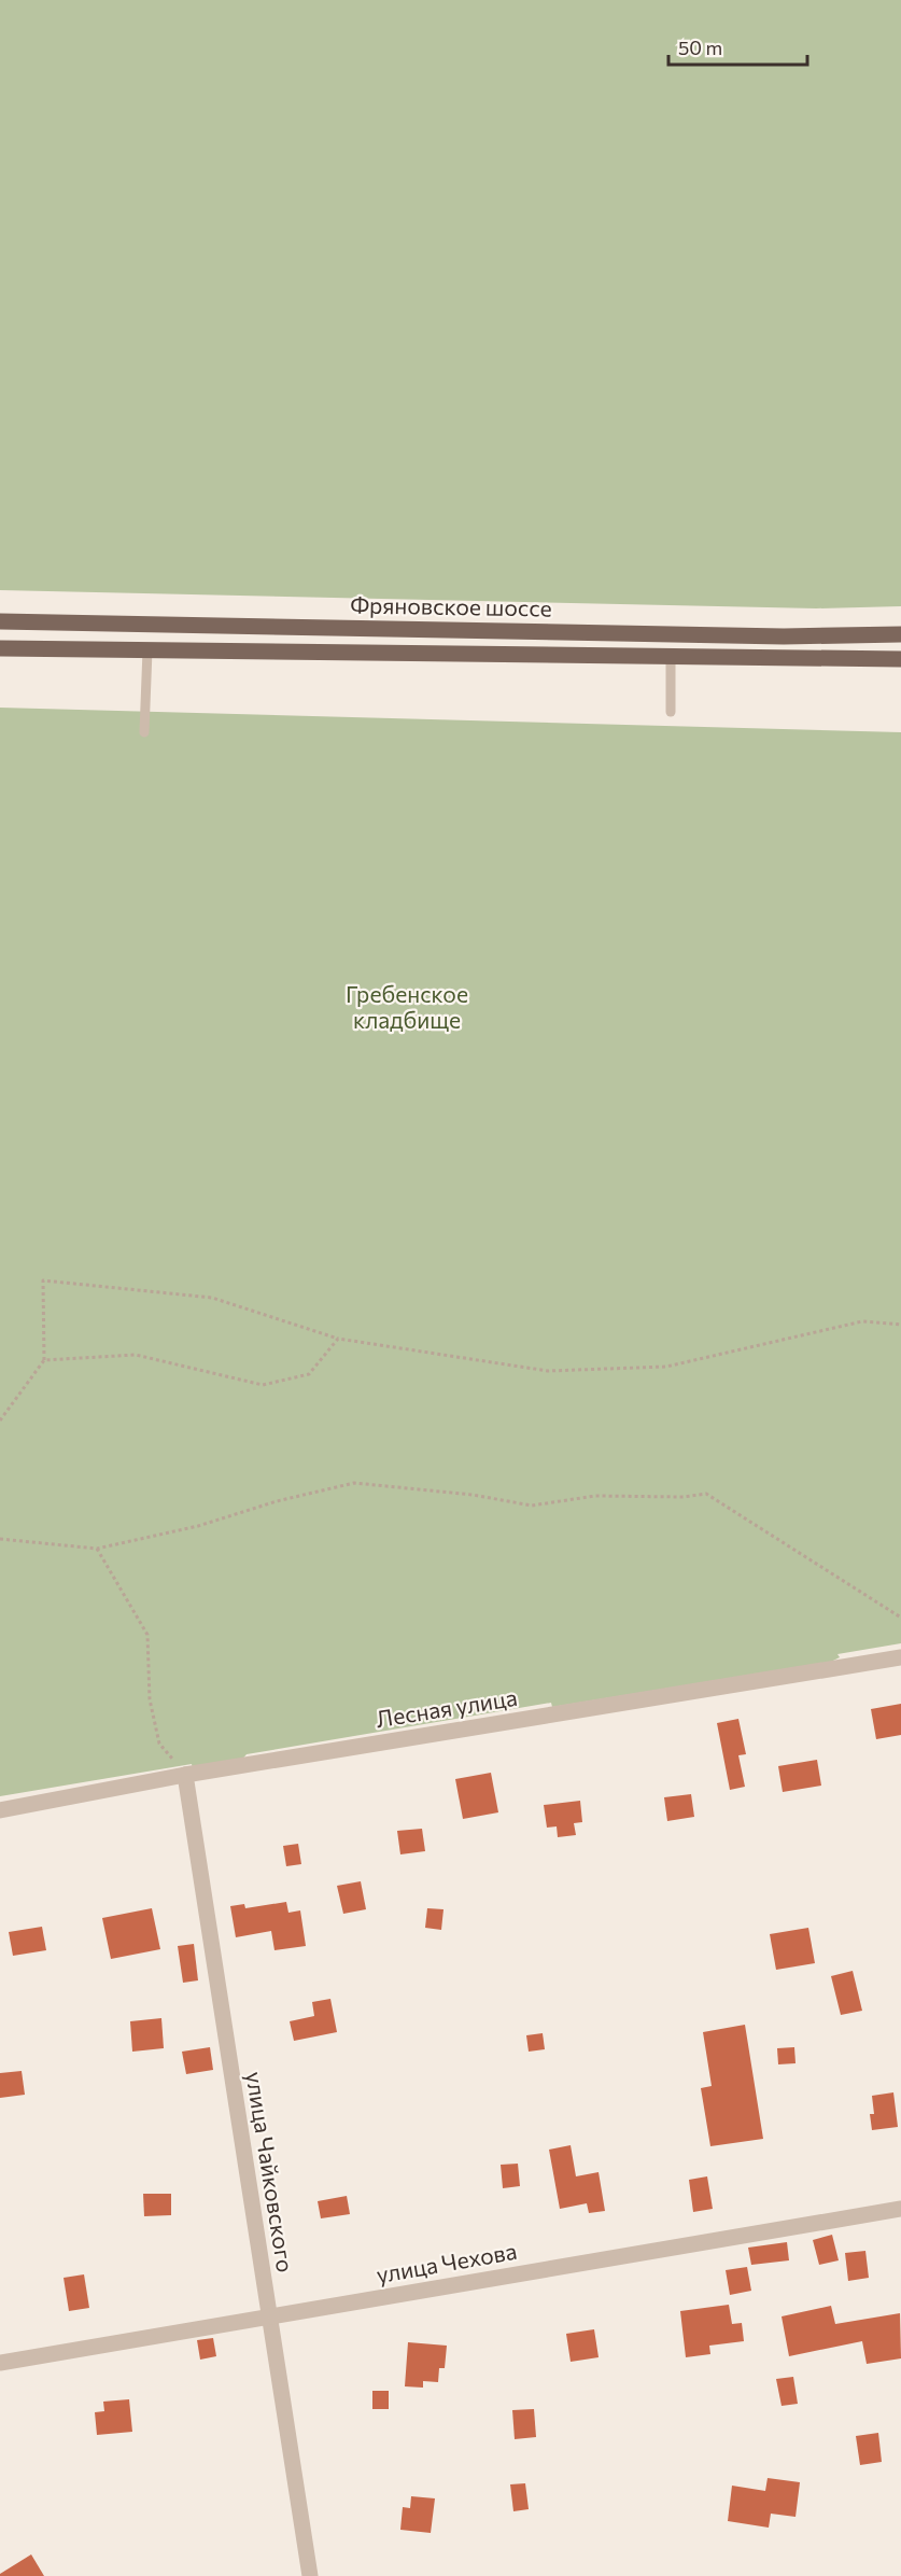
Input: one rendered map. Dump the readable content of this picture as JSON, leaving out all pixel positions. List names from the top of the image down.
{
  "streets": {
    "main road": ["Фряновское шоссе"],
    "street": ["Лесная улица", "улица Чайковского", "улица Чехова"]
  },
  "crossings": [
    ["Лесная улица", "улица Чайковского"],
    ["улица Чайковского", "улица Чехова"]
  ],
  "parks": ["Гребенское кладбище"],
  "scale_bar": "50 m"
}
